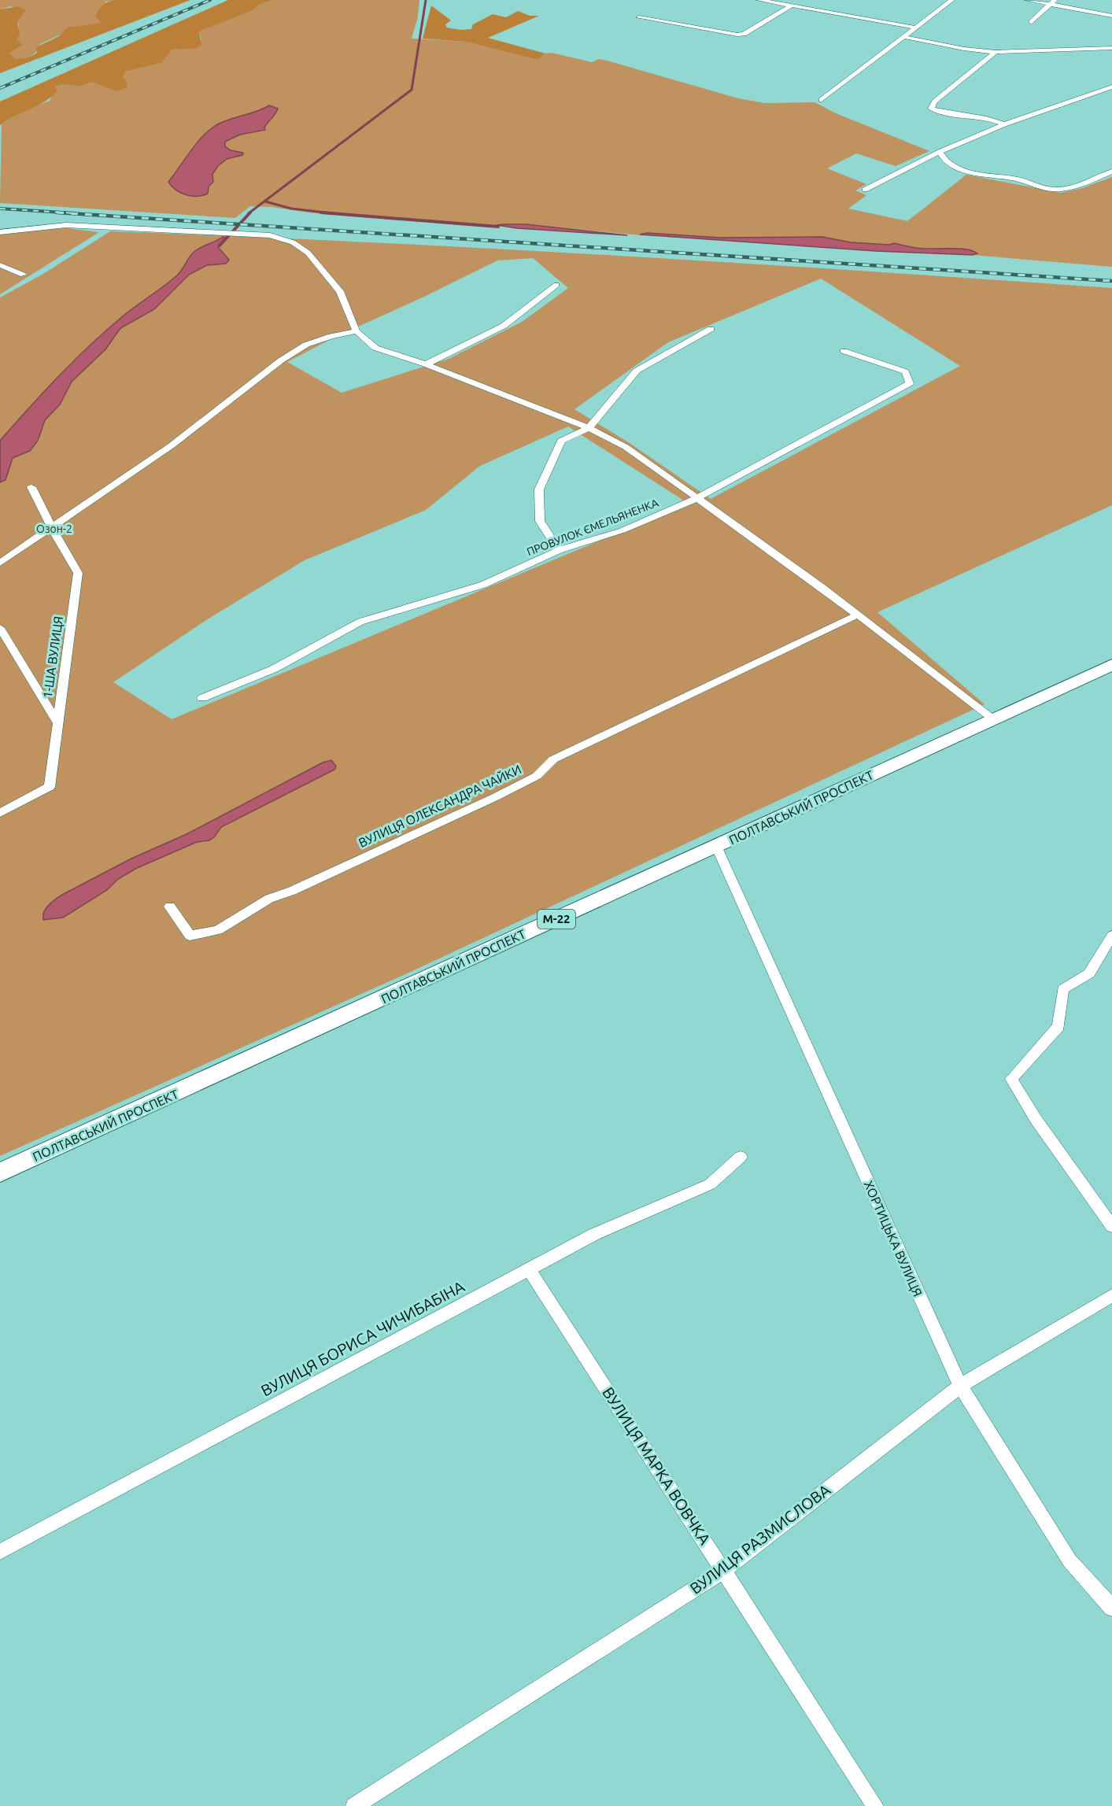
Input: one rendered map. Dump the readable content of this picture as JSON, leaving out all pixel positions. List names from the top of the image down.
{
  "streets": {
    "highway": ["ПОЛТАВСЬКИЙ ПРОСПЕКТ", "М-22"],
    "street": [
      "ПРОВУЛОК ЄМЕЛЬЯНЕНКА",
      "1-ША ВУЛИЦЯ",
      "ВУЛИЦЯ ОЛЕКСАНДРА ЧАЙКИ",
      "ХОРТИЦЬКА ВУЛИЦЯ",
      "ВУЛИЦЯ БОРИСА ЧИЧИБАБІНА",
      "ВУЛИЦЯ МАРКА ВОВЧКА",
      "ВУЛИЦЯ РАЗМИСЛОВА"
    ]
  },
  "crossings": [
    ["ПОЛТАВСЬКИЙ ПРОСПЕКТ", "ХОРТИЦЬКА ВУЛИЦЯ"],
    ["ХОРТИЦЬКА ВУЛИЦЯ", "ВУЛИЦЯ РАЗМИСЛОВА"],
    ["ВУЛИЦЯ БОРИСА ЧИЧИБАБІНА", "ВУЛИЦЯ МАРКА ВОВЧКА"],
    ["ВУЛИЦЯ МАРКА ВОВЧКА", "ВУЛИЦЯ РАЗМИСЛОВА"]
  ],
  "parks": ["Озон-2"]
}
